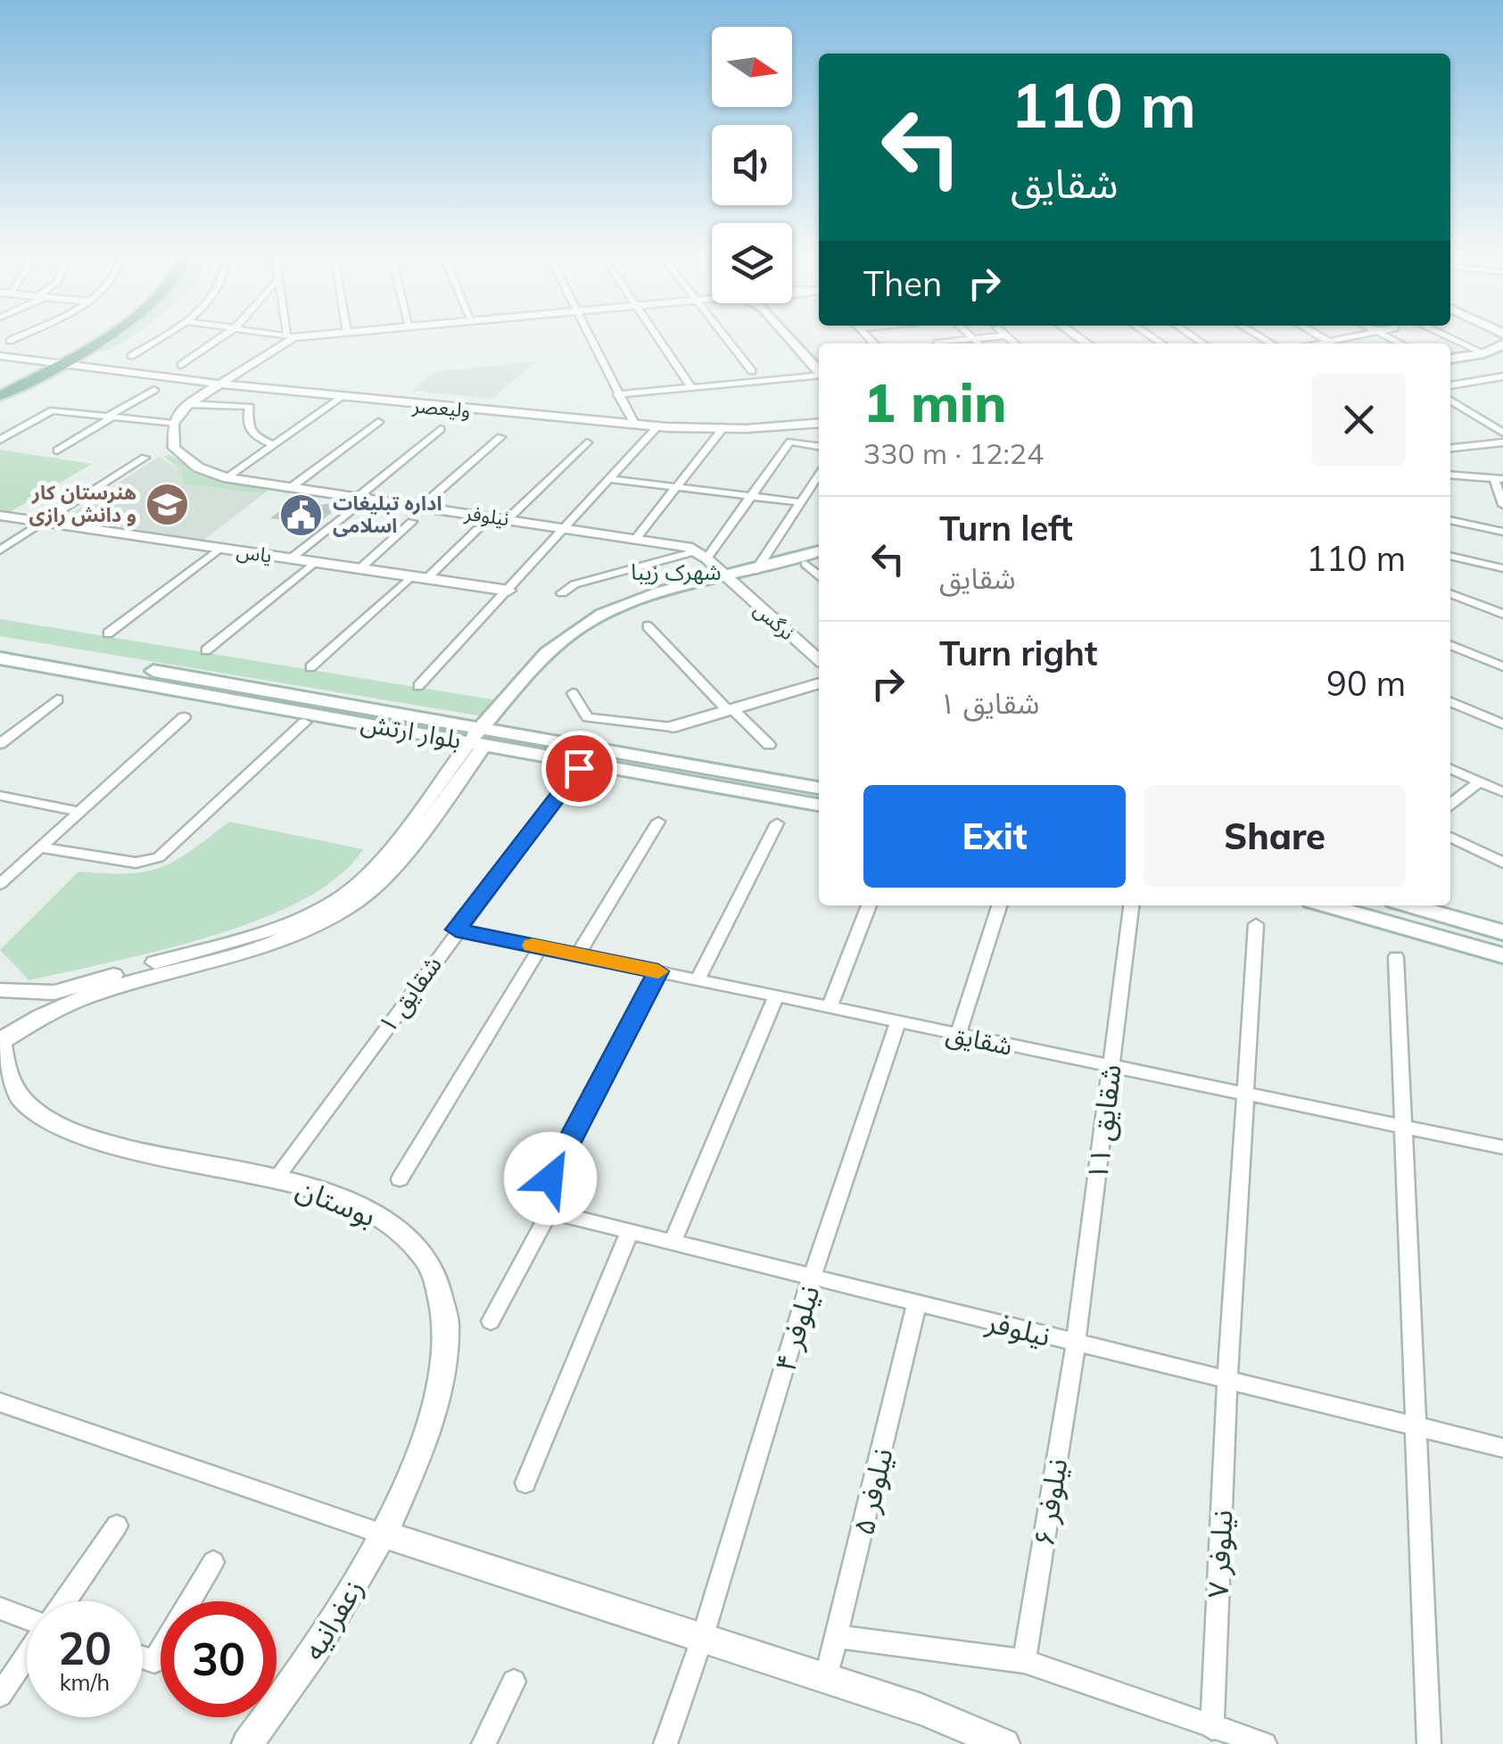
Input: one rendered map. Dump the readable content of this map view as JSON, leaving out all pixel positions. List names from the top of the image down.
{
  "streets": {
    "main road": ["بلوار ارتش"],
    "street": [
      "ولیعصر",
      "نیلوفر",
      "یاس",
      "نرگس",
      "شقایق ۱",
      "شقایق",
      "شقایق ۱۱",
      "بوستان",
      "نیلوفر ۴",
      "نیلوفر ۵",
      "نیلوفر ۶",
      "نیلوفر ۷",
      "زعفرانیه"
    ]
  },
  "crossings": [
    ["نیلوفر", "نرگس"],
    ["نیلوفر", "شقایق ۱۱"],
    ["نیلوفر", "نیلوفر ۴"],
    ["نیلوفر", "نیلوفر ۵"],
    ["نیلوفر", "نیلوفر ۶"],
    ["نیلوفر", "نیلوفر ۷"],
    ["شقایق ۱", "شقایق"],
    ["شقایق ۱", "بوستان"],
    ["شقایق", "شقایق ۱۱"],
    ["شقایق", "نیلوفر ۴"],
    ["شقایق", "نیلوفر ۷"],
    ["شقایق ۱۱", "نیلوفر ۶"],
    ["بوستان", "زعفرانیه"]
  ],
  "districts": ["شهرک زیبا"],
  "places": {
    "school or university": ["هنرستان کار و دانش رازی"],
    "public building": ["اداره تبلیغات اسلامی"]
  },
  "north": "right",
  "page": {
    "turn": ["110 m", "شقایق"],
    "then": "Then",
    "heading": ["1 min", "330 m · 12:24"],
    "list": [
      {
        "name": "Turn left",
        "note": "شقایق",
        "value": "110 m"
      },
      {
        "name": "Turn right",
        "note": "شقایق ۱",
        "value": "90 m"
      }
    ],
    "buttons": ["Exit", "Share"],
    "speed": "20 km/h",
    "limit": "30"
  }
}
